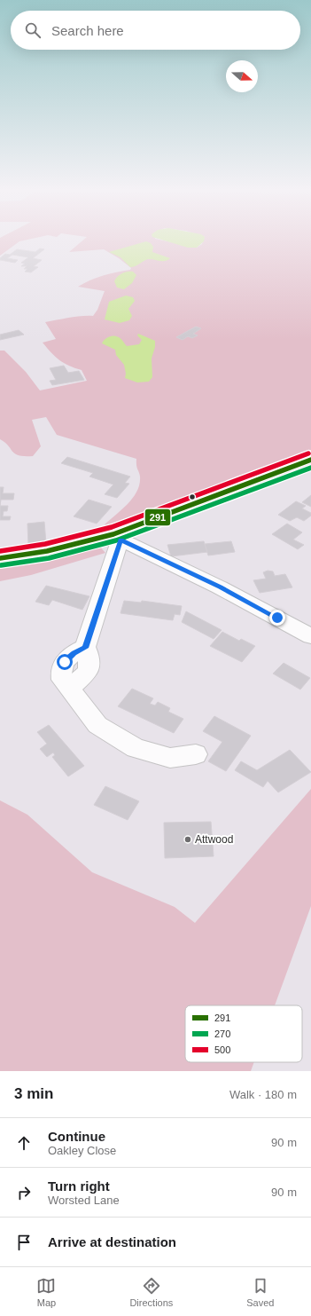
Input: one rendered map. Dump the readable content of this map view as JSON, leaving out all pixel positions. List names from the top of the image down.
{
  "places": ["Attwood"],
  "lines": ["transit line 500", "transit line 291", "transit line 270"],
  "legend": ["291", "270", "500"],
  "north": "right",
  "page": {
    "search": "Search here",
    "heading": ["3 min", "Walk · 180 m"],
    "list": [
      ["Continue", "Oakley Close", "90 m"],
      ["Turn right", "Worsted Lane", "90 m"],
      "Arrive at destination"
    ],
    "nav": ["Map", "Directions", "Saved"]
  }
}
